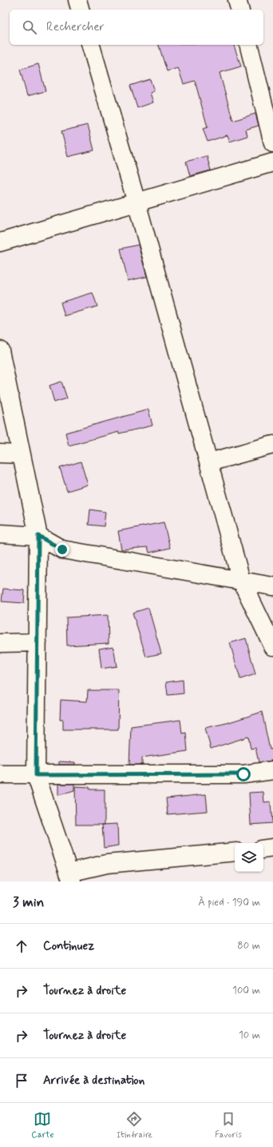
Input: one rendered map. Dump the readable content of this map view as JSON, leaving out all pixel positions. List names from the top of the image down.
{
  "page": {
    "search": "Rechercher",
    "heading": ["3 min", "À pied · 190 m"],
    "list": [
      ["Continuez", "80 m"],
      ["Tournez à droite", "100 m"],
      ["Tournez à droite", "10 m"],
      "Arrivée à destination"
    ],
    "nav": ["Carte", "Itinéraire", "Favoris"]
  }
}
